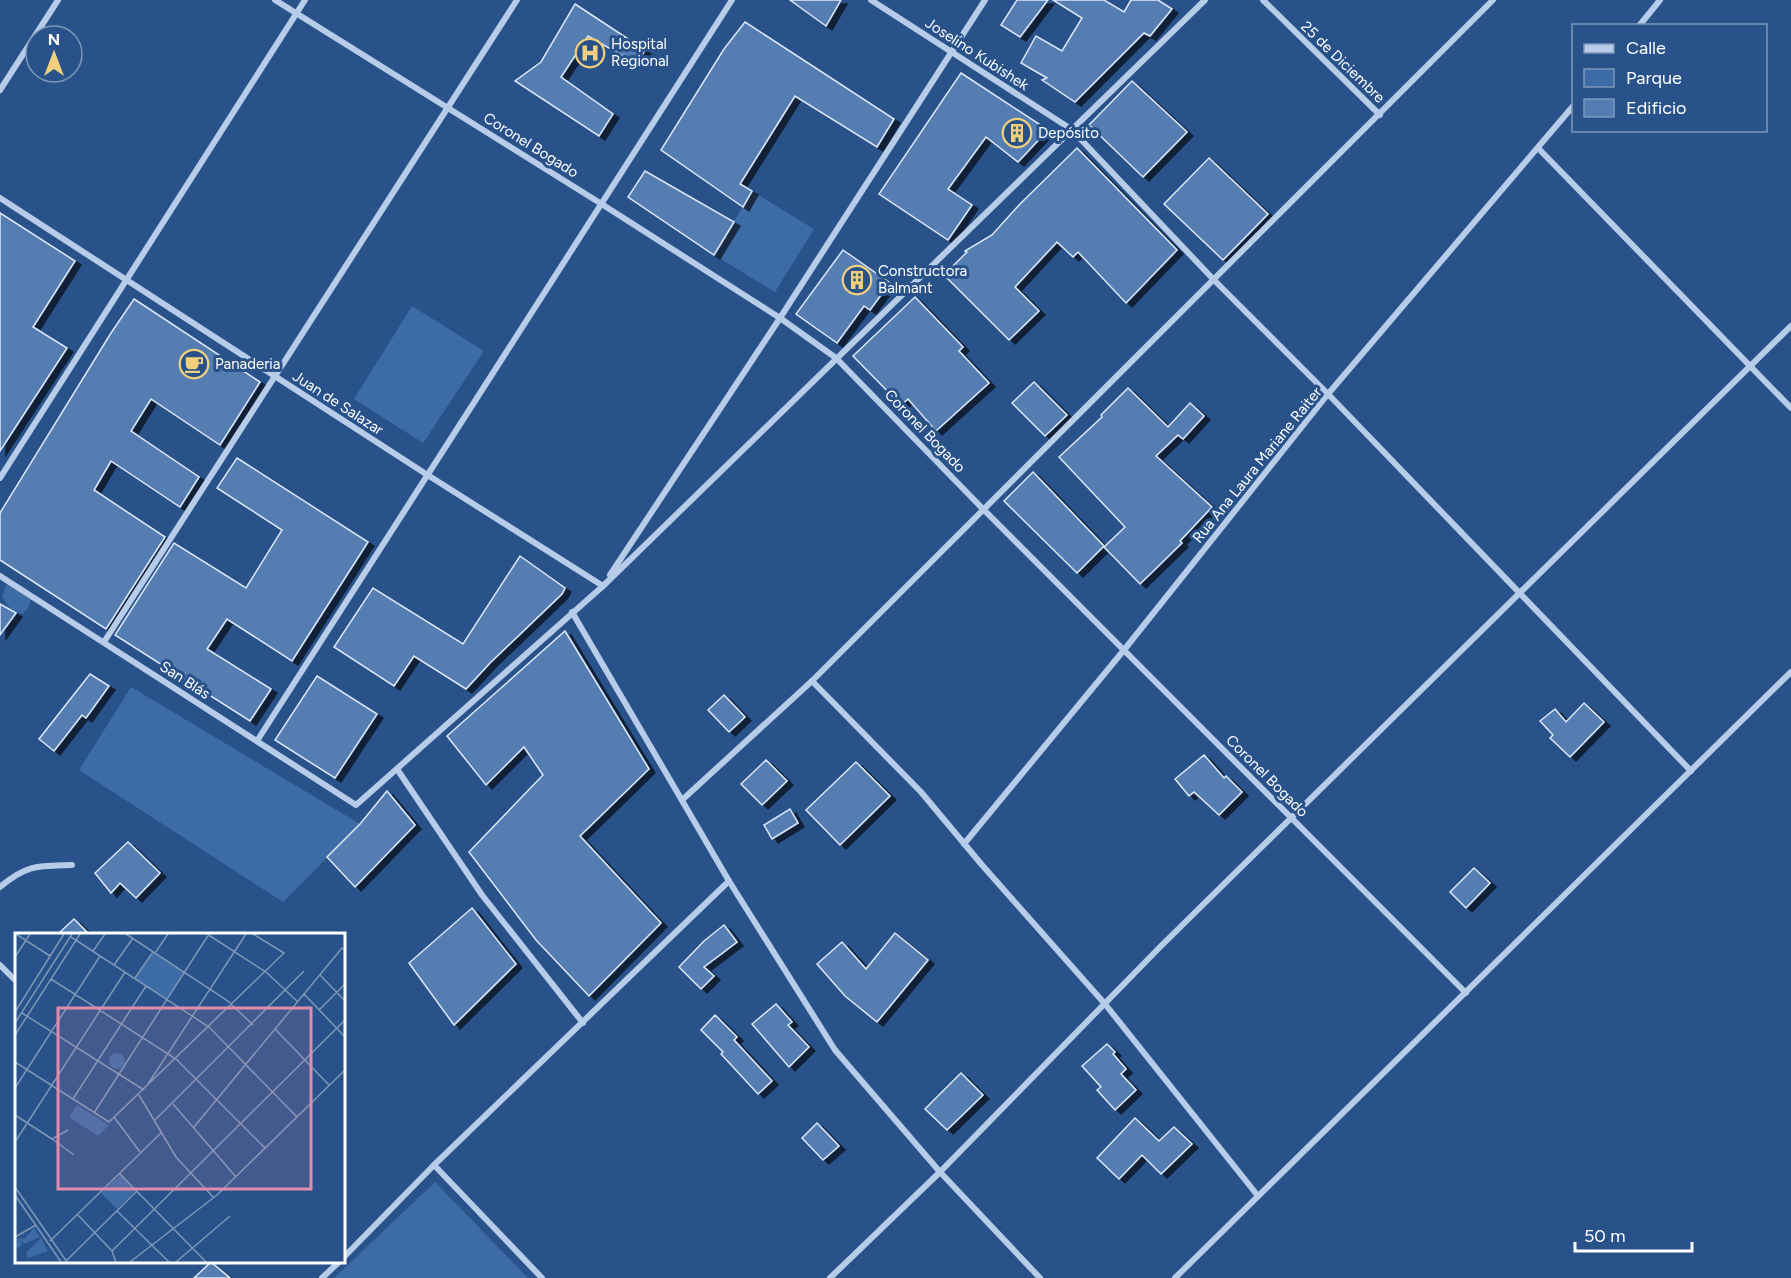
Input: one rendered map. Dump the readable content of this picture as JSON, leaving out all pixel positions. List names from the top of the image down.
{
  "streets": {
    "street": [
      "Joselino Kubishek",
      "25 de Diciembre",
      "Coronel Bogado",
      "Juan de Salazar",
      "Rua Ana Laura Mariane Raiter",
      "San Blás"
    ]
  },
  "crossings": [
    ["Joselino Kubishek", "Rua Ana Laura Mariane Raiter"],
    ["Coronel Bogado", "Rua Ana Laura Mariane Raiter"]
  ],
  "places": {
    "hospital": ["Hospital Regional"],
    "building": ["Depósito", "Constructora Balmant"],
    "cafe": ["Panaderia"]
  },
  "legend": ["Calle", "Parque", "Edificio"],
  "scale_bar": "50 m",
  "north": "top"
}
